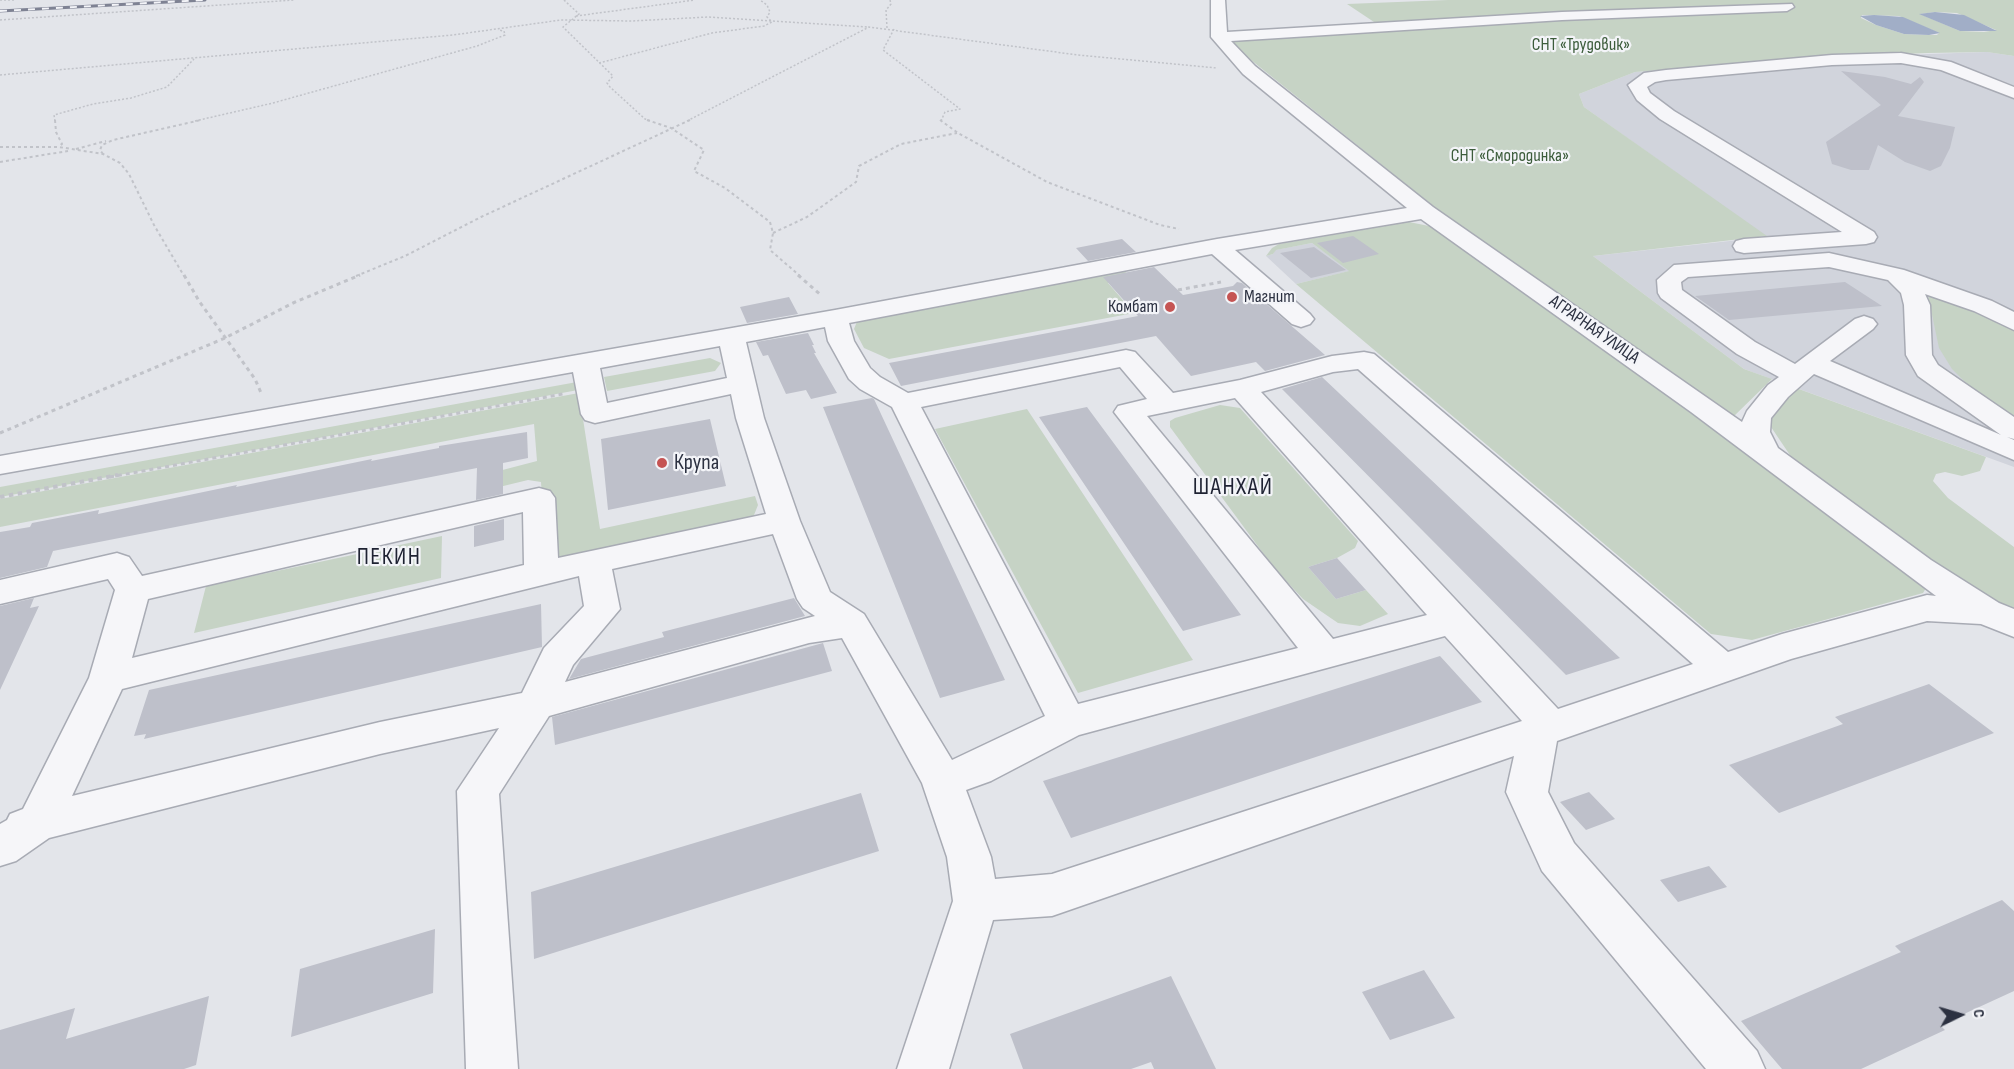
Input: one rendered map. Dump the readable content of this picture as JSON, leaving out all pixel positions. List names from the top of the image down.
{
  "streets": {
    "street": ["АГРАРНАЯ УЛИЦА"]
  },
  "districts": ["ШАНХАЙ", "ПЕКИН"],
  "parks": ["СНТ «Трудовик»", "СНТ «Смородинка»"],
  "places": ["Магнит", "Комбат", "Крупа"],
  "north": "right"
}
